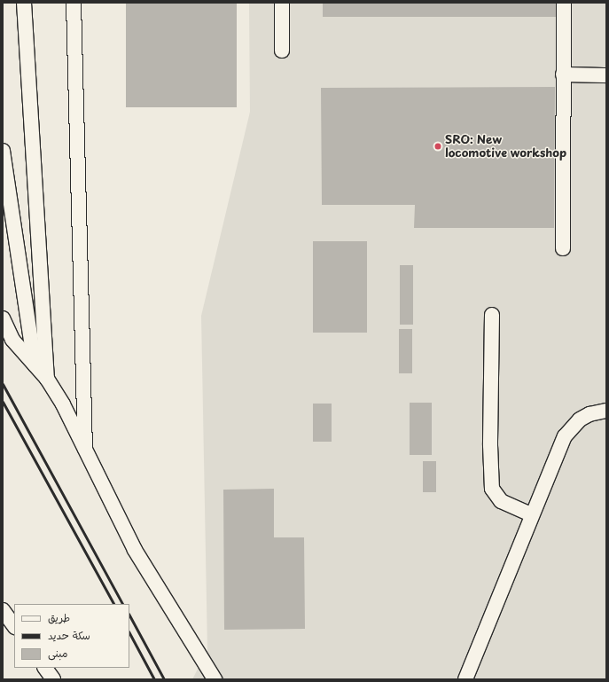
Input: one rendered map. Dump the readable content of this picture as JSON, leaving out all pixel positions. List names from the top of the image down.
{
  "places": ["SRO: New locomotive workshop"],
  "legend": ["طريق", "سكة حديد", "مبنى"]
}
